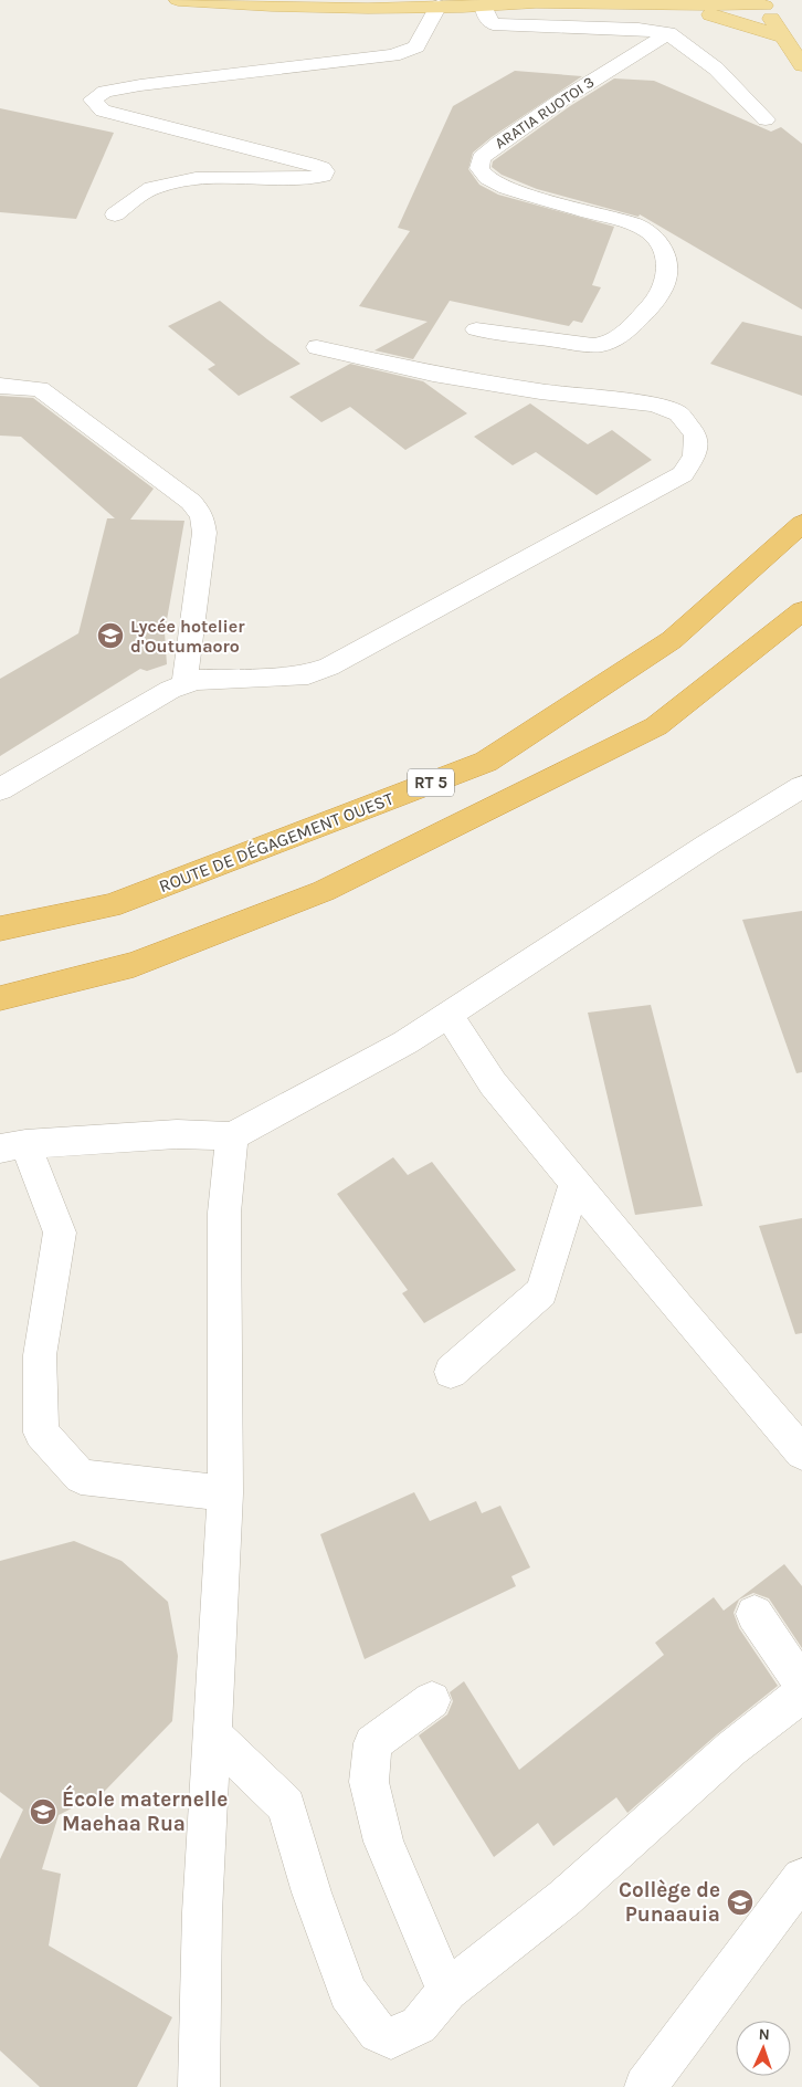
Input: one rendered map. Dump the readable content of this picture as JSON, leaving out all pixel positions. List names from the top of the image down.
{
  "streets": {
    "highway": ["RT 5", "ROUTE DE DÉGAGEMENT OUEST"],
    "street": ["ARATIA RUOTOI 3"]
  },
  "places": {
    "school or university": ["Lycée hotelier d'Outumaoro", "École maternelle Maehaa Rua", "Collège de Punaauia"]
  },
  "north": "top"
}
